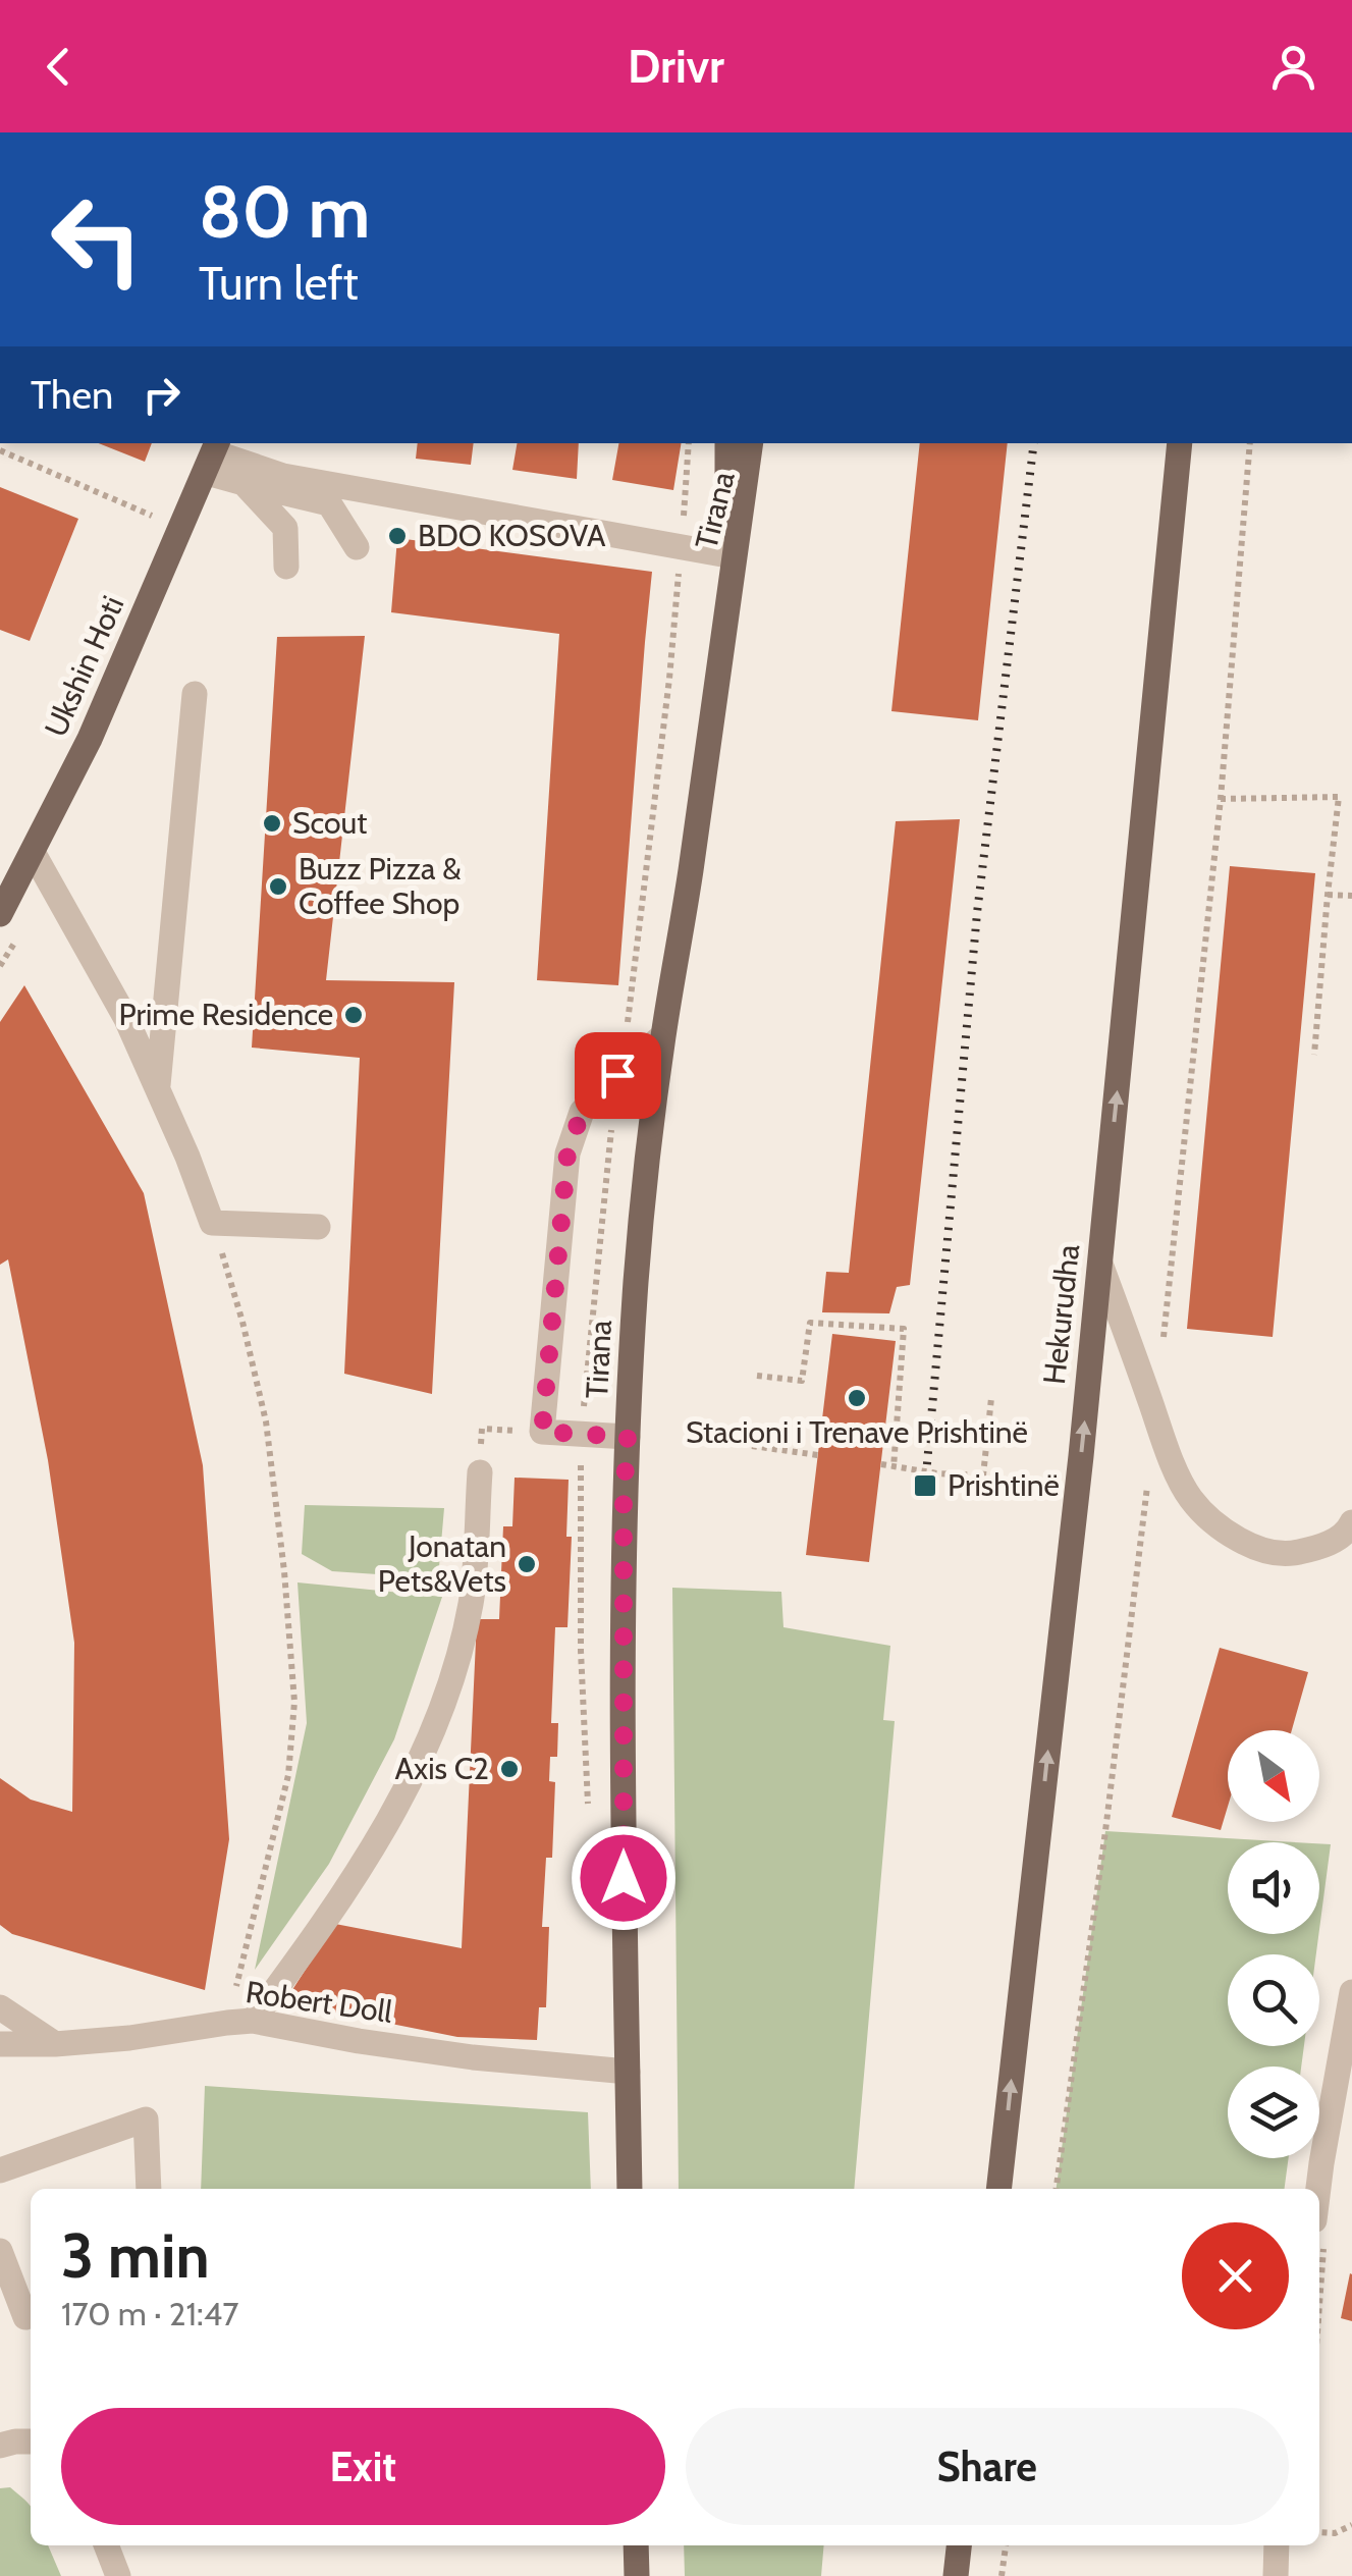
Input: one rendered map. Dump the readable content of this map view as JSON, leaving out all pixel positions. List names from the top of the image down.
{
  "streets": {
    "main road": ["Tirana", "Ukshin Hoti", "Hekurudha"],
    "street": ["Robert Doll"]
  },
  "crossings": [
    ["Tirana", "Robert Doll"]
  ],
  "one_way": ["Hekurudha"],
  "places": {
    "other": [
      "BDO KOSOVA",
      "Scout",
      "Buzz Pizza & Coffee Shop",
      "Prime Residence",
      "Stacioni i Trenave Prishtinë",
      "Jonatan Pets&Vets",
      "Axis C2"
    ],
    "transit": ["Prishtinë"]
  },
  "north": "bottom right",
  "page": {
    "header": "Drivr",
    "turn": ["80 m", "Turn left"],
    "then": "Then",
    "heading": ["3 min", "170 m · 21:47"],
    "buttons": ["Exit", "Share"]
  }
}
